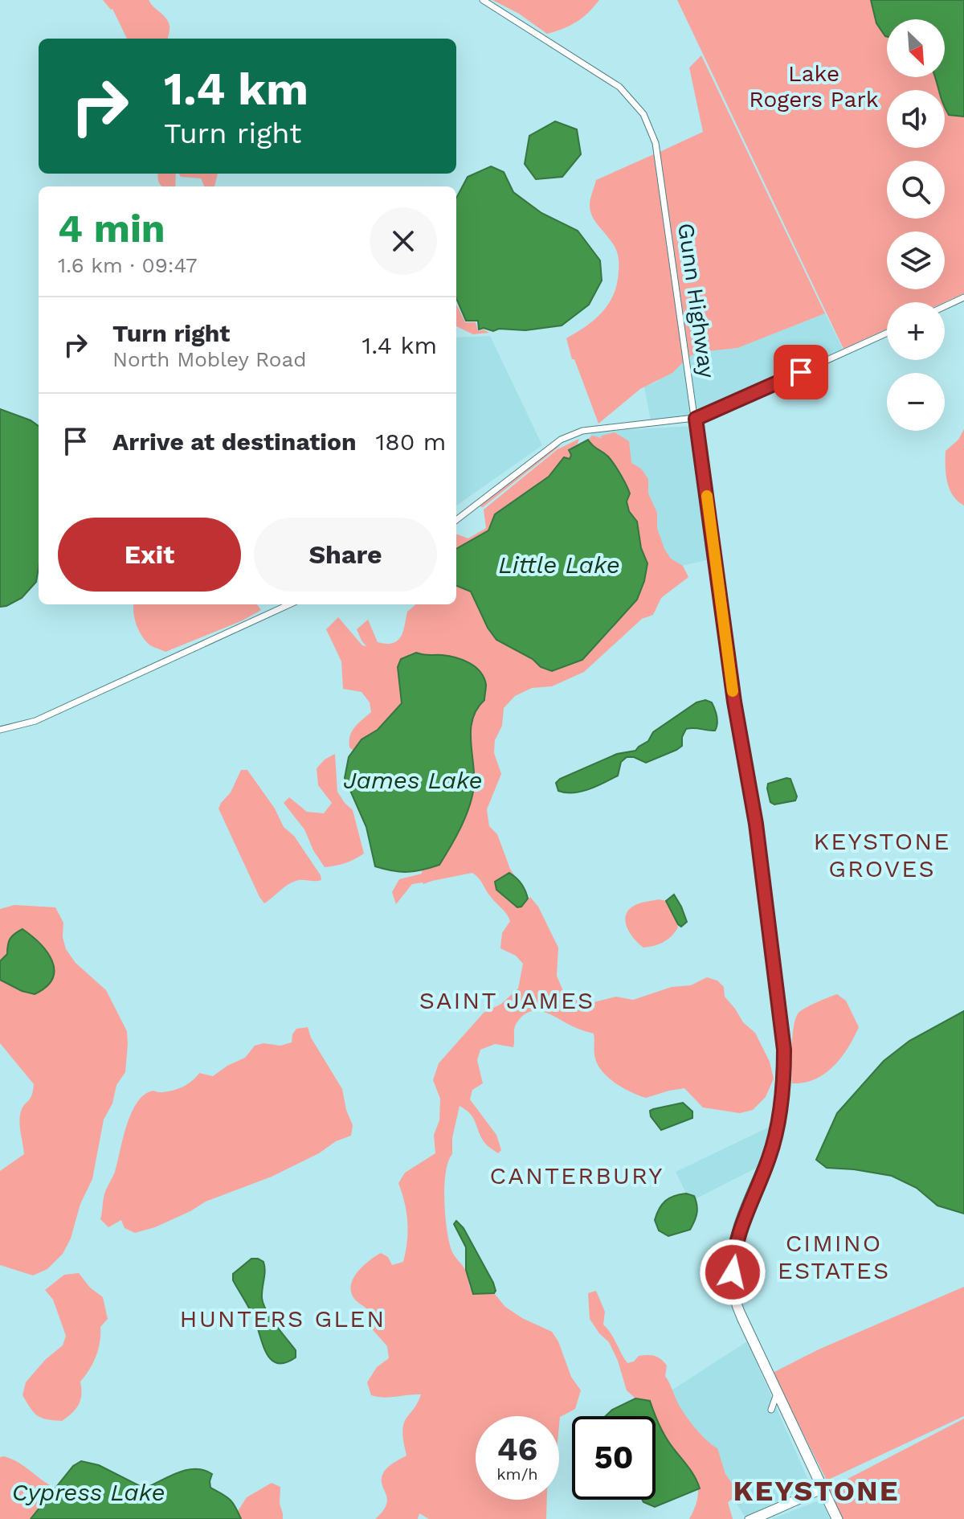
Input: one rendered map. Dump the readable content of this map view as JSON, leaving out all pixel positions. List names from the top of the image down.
{
  "streets": {
    "main road": ["Gunn Highway"]
  },
  "districts": [
    "KEYSTONE GROVES",
    "SAINT JAMES",
    "CANTERBURY",
    "CIMINO ESTATES",
    "HUNTERS GLEN",
    "KEYSTONE"
  ],
  "water": ["Little Lake", "James Lake", "Cypress Lake"],
  "parks": ["Lake Rogers Park"],
  "north": "bottom right",
  "page": {
    "map_buttons": ["+", "−"],
    "turn": ["1.4 km", "Turn right"],
    "heading": ["4 min", "1.6 km · 09:47"],
    "list": [
      {
        "name": "Turn right",
        "note": "North Mobley Road",
        "value": "1.4 km"
      },
      {
        "name": "Arrive at destination",
        "value": "180 m"
      }
    ],
    "buttons": ["Exit", "Share"],
    "speed": "46 km/h",
    "limit": "50"
  }
}
